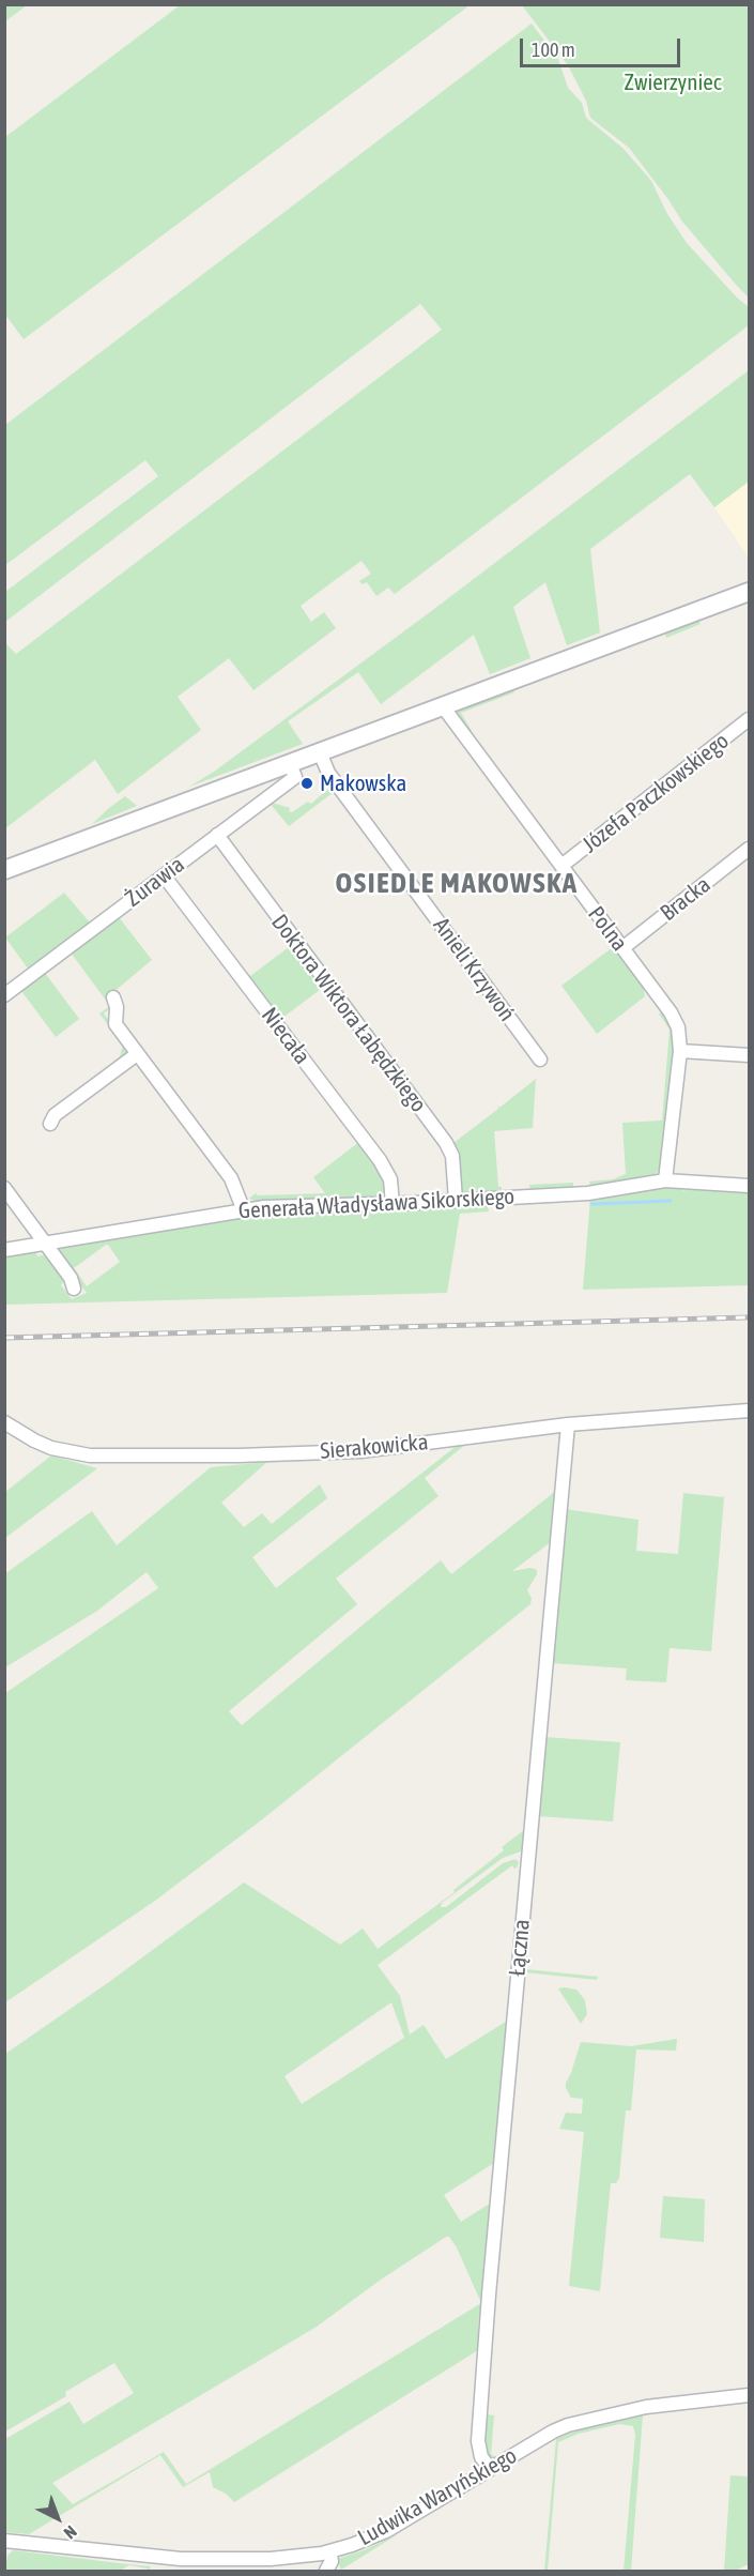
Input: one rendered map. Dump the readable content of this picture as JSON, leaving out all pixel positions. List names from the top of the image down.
{
  "streets": {
    "street": [
      "Józefa Paczkowskiego",
      "Żurawia",
      "Bracka",
      "Polna",
      "Anieli Krzywoń",
      "Doktora Wiktora Łabędzkiego",
      "Niecała",
      "Generała Władysława Sikorskiego",
      "Sierakowicka",
      "Łączna",
      "Ludwika Waryńskiego"
    ]
  },
  "crossings": [
    ["Józefa Paczkowskiego", "Polna"],
    ["Żurawia", "Doktora Wiktora Łabędzkiego"],
    ["Żurawia", "Niecała"],
    ["Bracka", "Polna"],
    ["Polna", "Generała Władysława Sikorskiego"],
    ["Doktora Wiktora Łabędzkiego", "Generała Władysława Sikorskiego"],
    ["Niecała", "Generała Władysława Sikorskiego"],
    ["Sierakowicka", "Łączna"],
    ["Łączna", "Ludwika Waryńskiego"]
  ],
  "districts": ["OSIEDLE MAKOWSKA"],
  "parks": ["Zwierzyniec"],
  "places": ["Makowska"],
  "scale_bar": "100 m",
  "north": "bottom right"
}
